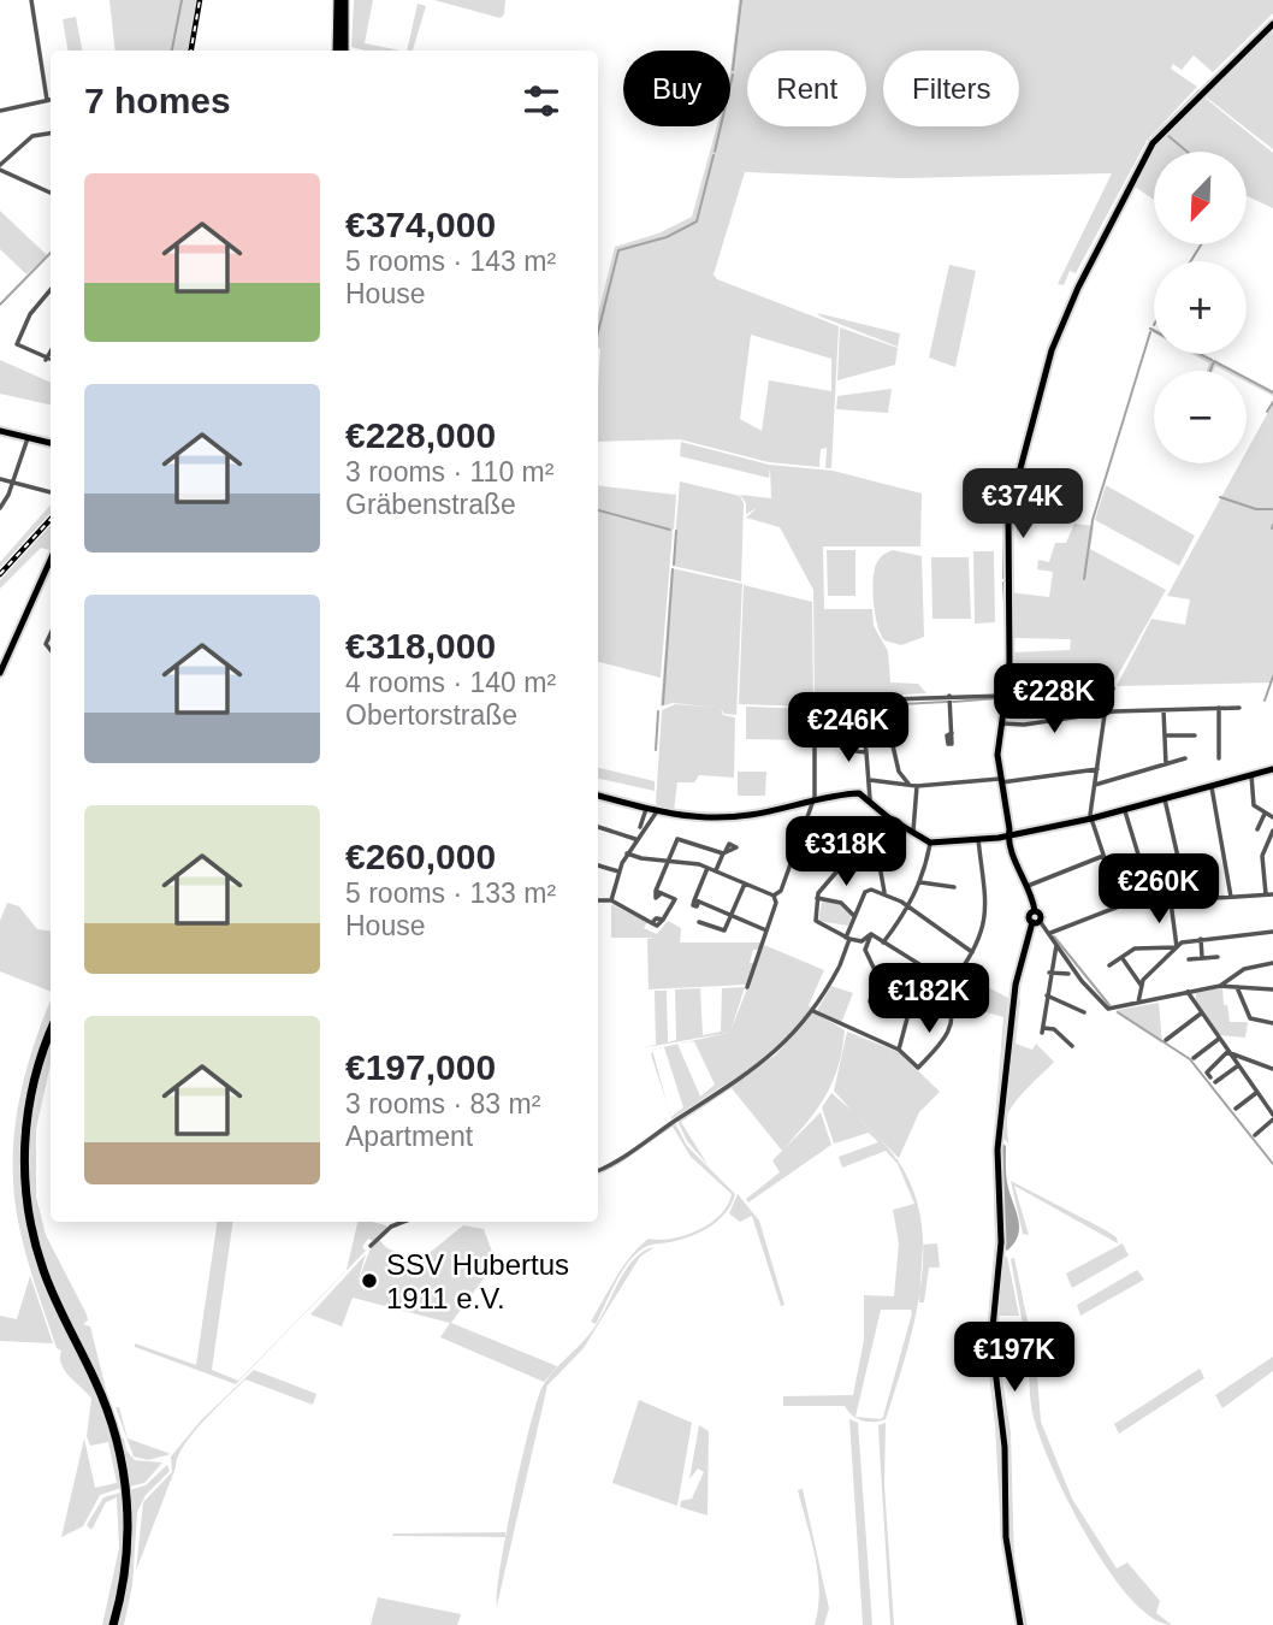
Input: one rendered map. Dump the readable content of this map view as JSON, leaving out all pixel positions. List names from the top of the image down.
{
  "places": ["SSV Hubertus 1911 e.V."],
  "north": "bottom left",
  "page": {
    "chip": ["Buy", "Rent", "Filters"],
    "heading": "7 homes",
    "map_buttons": ["+", "−"],
    "list": [
      {
        "name": "€374,000",
        "note": "5 rooms · 143 m² · House"
      },
      {
        "name": "€228,000",
        "note": "3 rooms · 110 m² · Gräbenstraße"
      },
      {
        "name": "€318,000",
        "note": "4 rooms · 140 m² · Obertorstraße"
      },
      {
        "name": "€260,000",
        "note": "5 rooms · 133 m² · House"
      },
      {
        "name": "€197,000",
        "note": "3 rooms · 83 m² · Apartment"
      }
    ],
    "price": [
      "€374K",
      "€228K",
      "€246K",
      "€318K",
      "€260K",
      "€182K",
      "€197K"
    ]
  }
}
